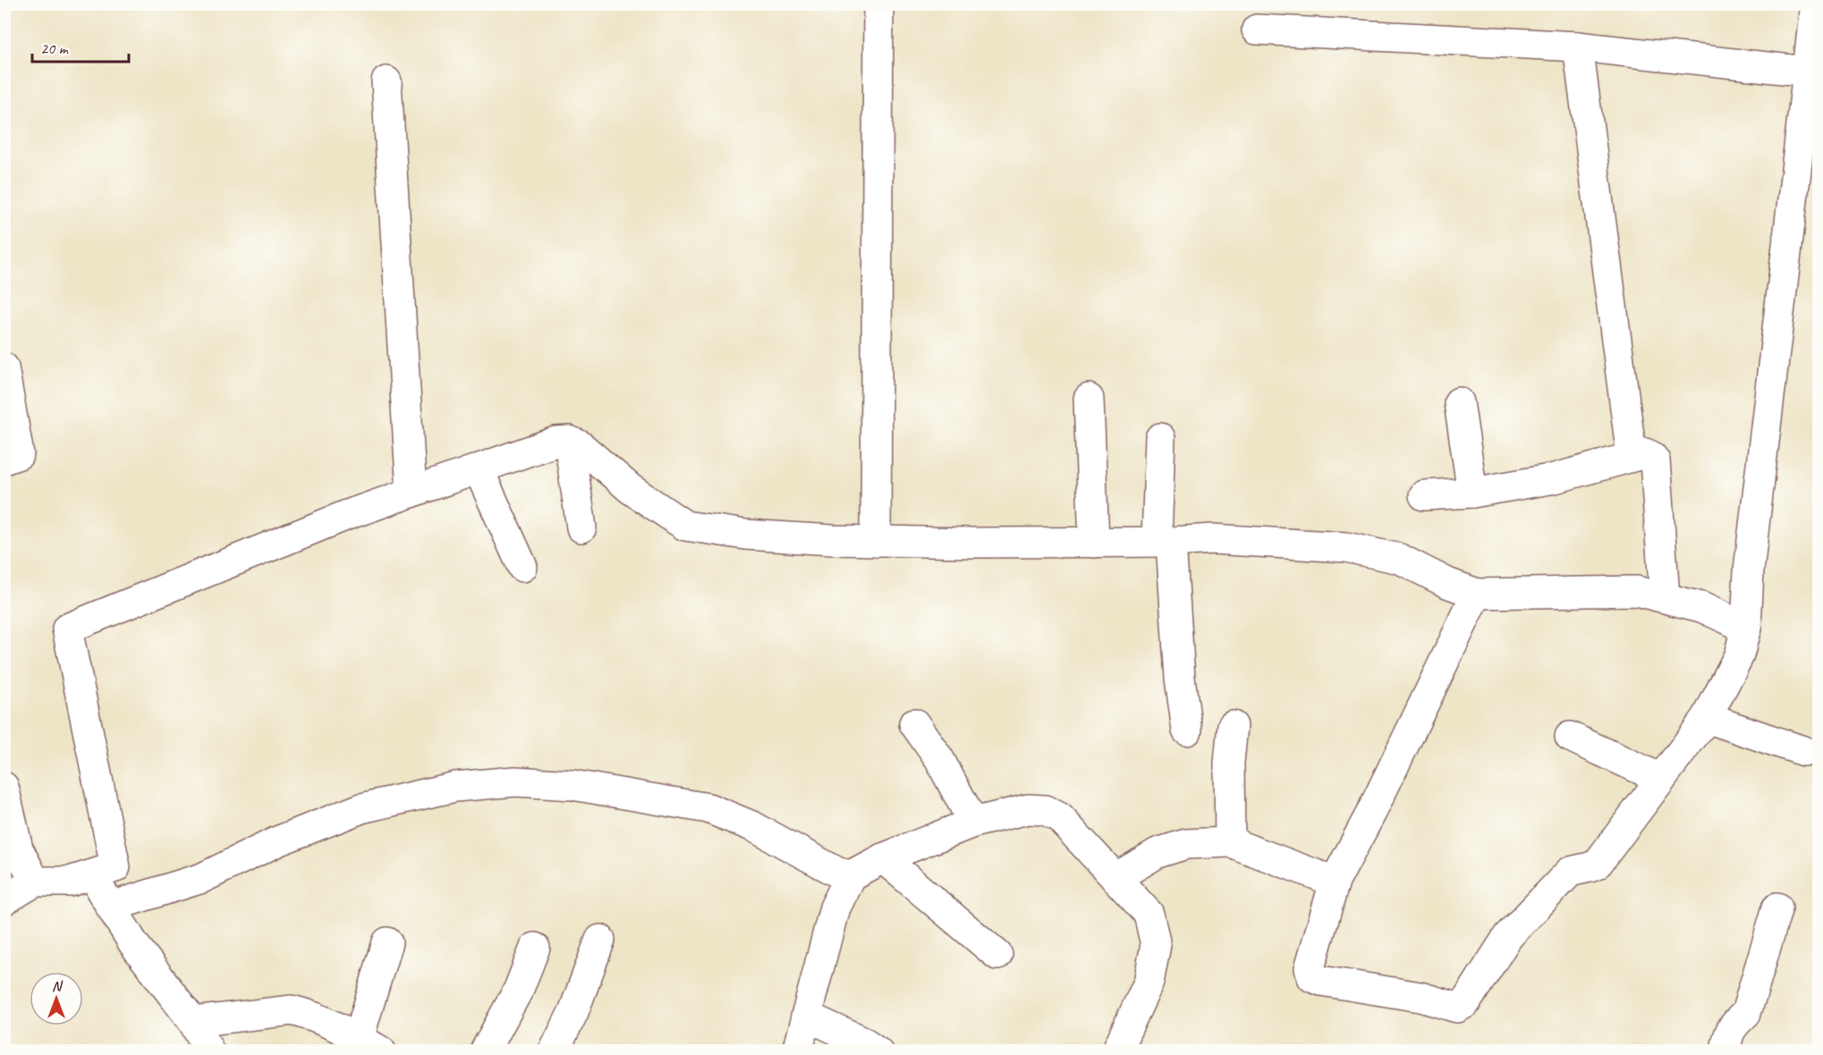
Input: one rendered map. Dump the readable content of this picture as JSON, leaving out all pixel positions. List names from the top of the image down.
{
  "scale_bar": "20 m",
  "north": "top"
}
